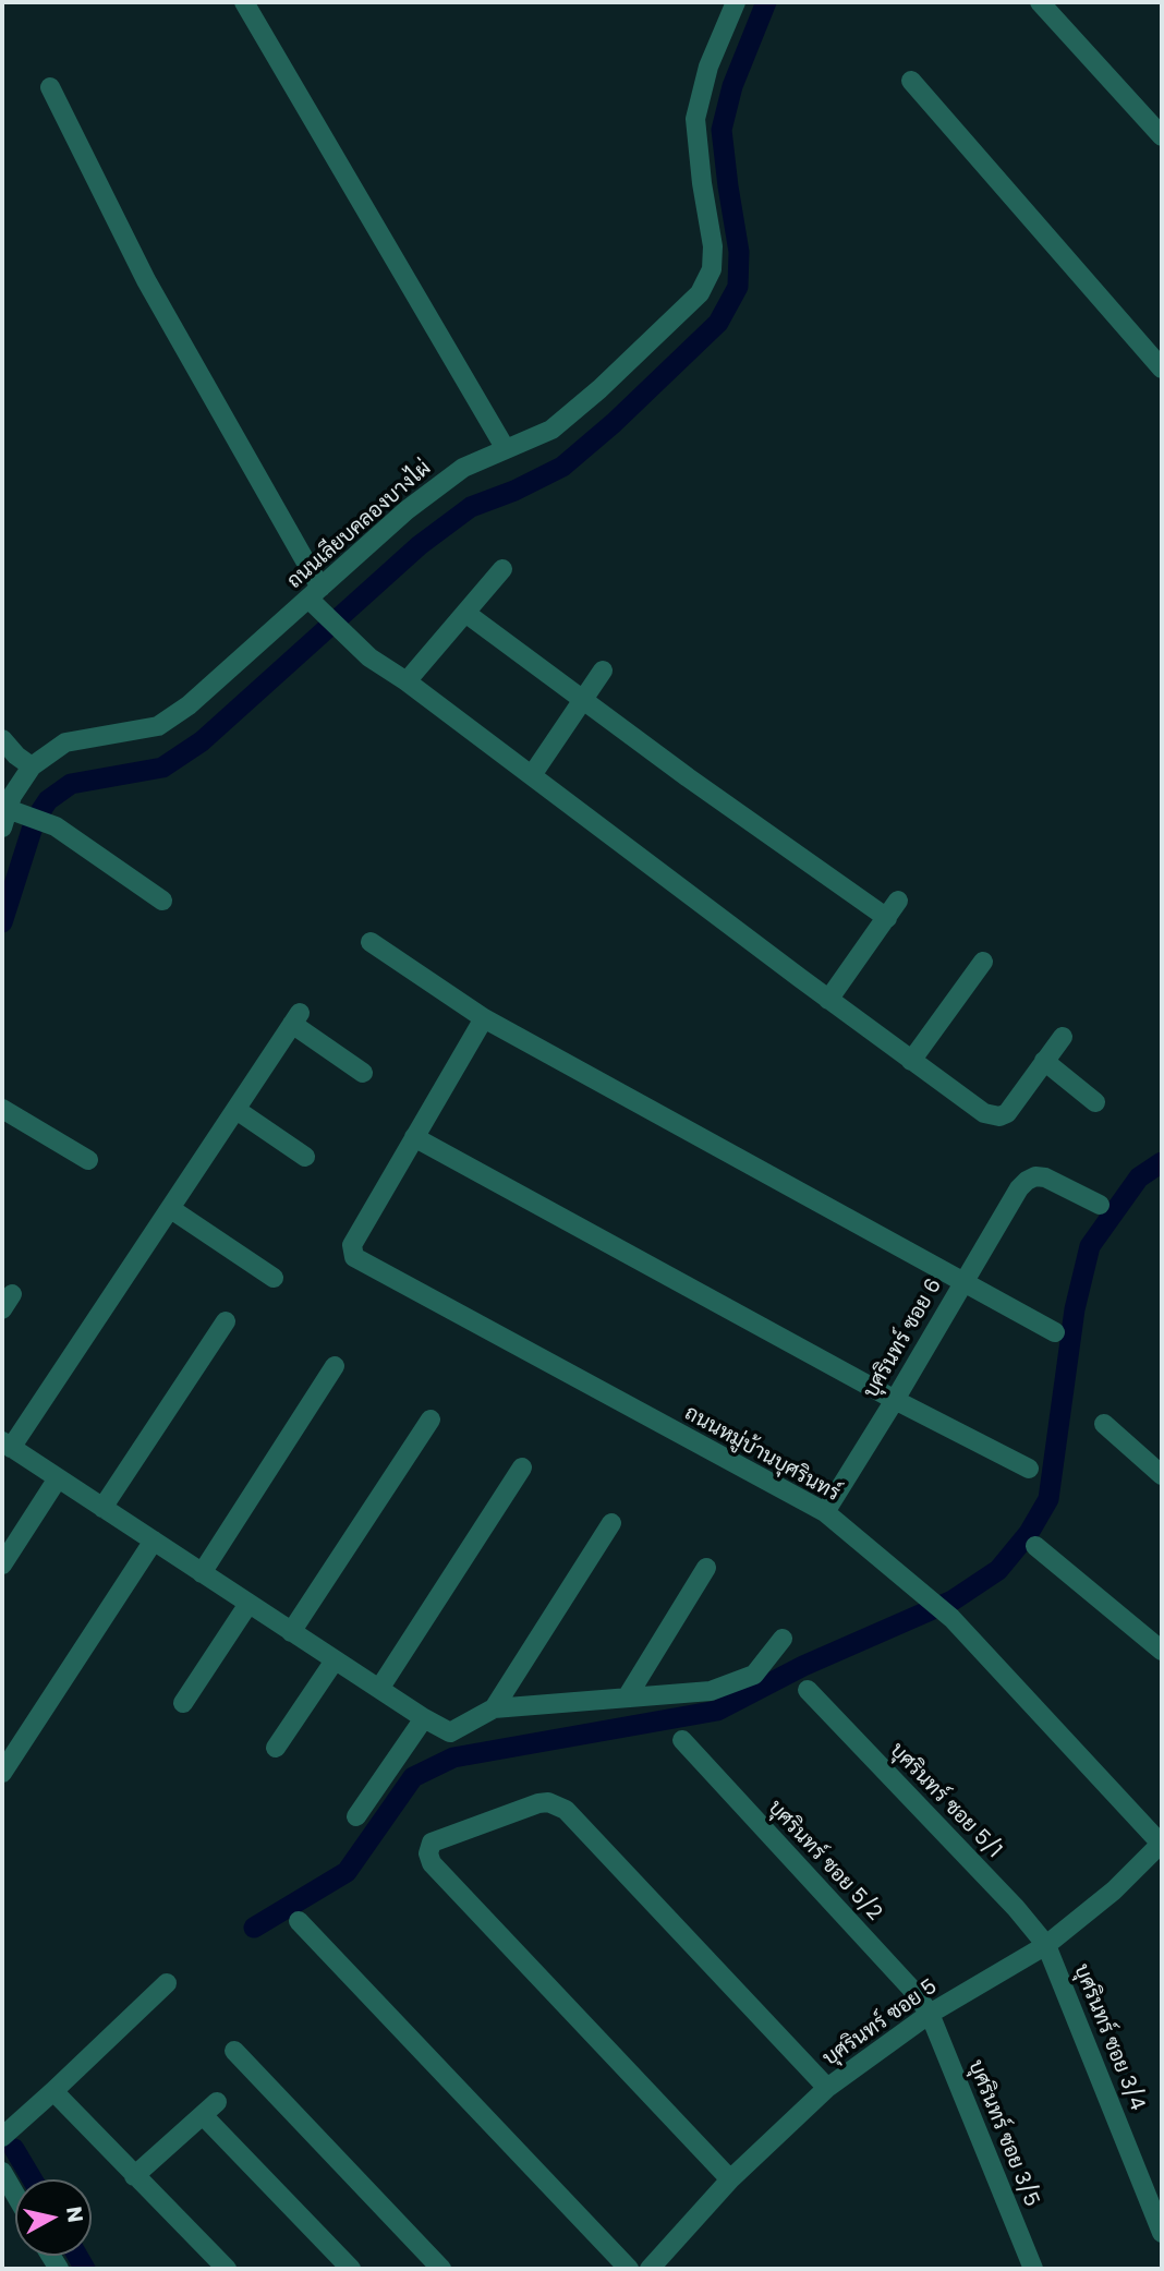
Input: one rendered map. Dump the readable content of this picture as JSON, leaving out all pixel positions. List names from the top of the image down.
{
  "streets": {
    "street": [
      "ถนนเลียบคลองบางไผ่",
      "บุศรินทร์ ซอย 6",
      "ถนนหมู่บ้านบุศรินทร์",
      "บุศรินทร์ ซอย 5/1",
      "บุศรินทร์ ซอย 5/2",
      "บุศรินทร์ ซอย 5",
      "บุศรินทร์ ซอย 3/4",
      "บุศรินทร์ ซอย 3/5"
    ]
  },
  "crossings": [
    ["บุศรินทร์ ซอย 6", "ถนนหมู่บ้านบุศรินทร์"],
    ["ถนนหมู่บ้านบุศรินทร์", "บุศรินทร์ ซอย 5"],
    ["บุศรินทร์ ซอย 5/1", "บุศรินทร์ ซอย 5"],
    ["บุศรินทร์ ซอย 5/1", "บุศรินทร์ ซอย 3/4"],
    ["บุศรินทร์ ซอย 5/2", "บุศรินทร์ ซอย 5"],
    ["บุศรินทร์ ซอย 5/2", "บุศรินทร์ ซอย 3/5"],
    ["บุศรินทร์ ซอย 5", "บุศรินทร์ ซอย 3/4"],
    ["บุศรินทร์ ซอย 5", "บุศรินทร์ ซอย 3/5"]
  ],
  "north": "right"
}
